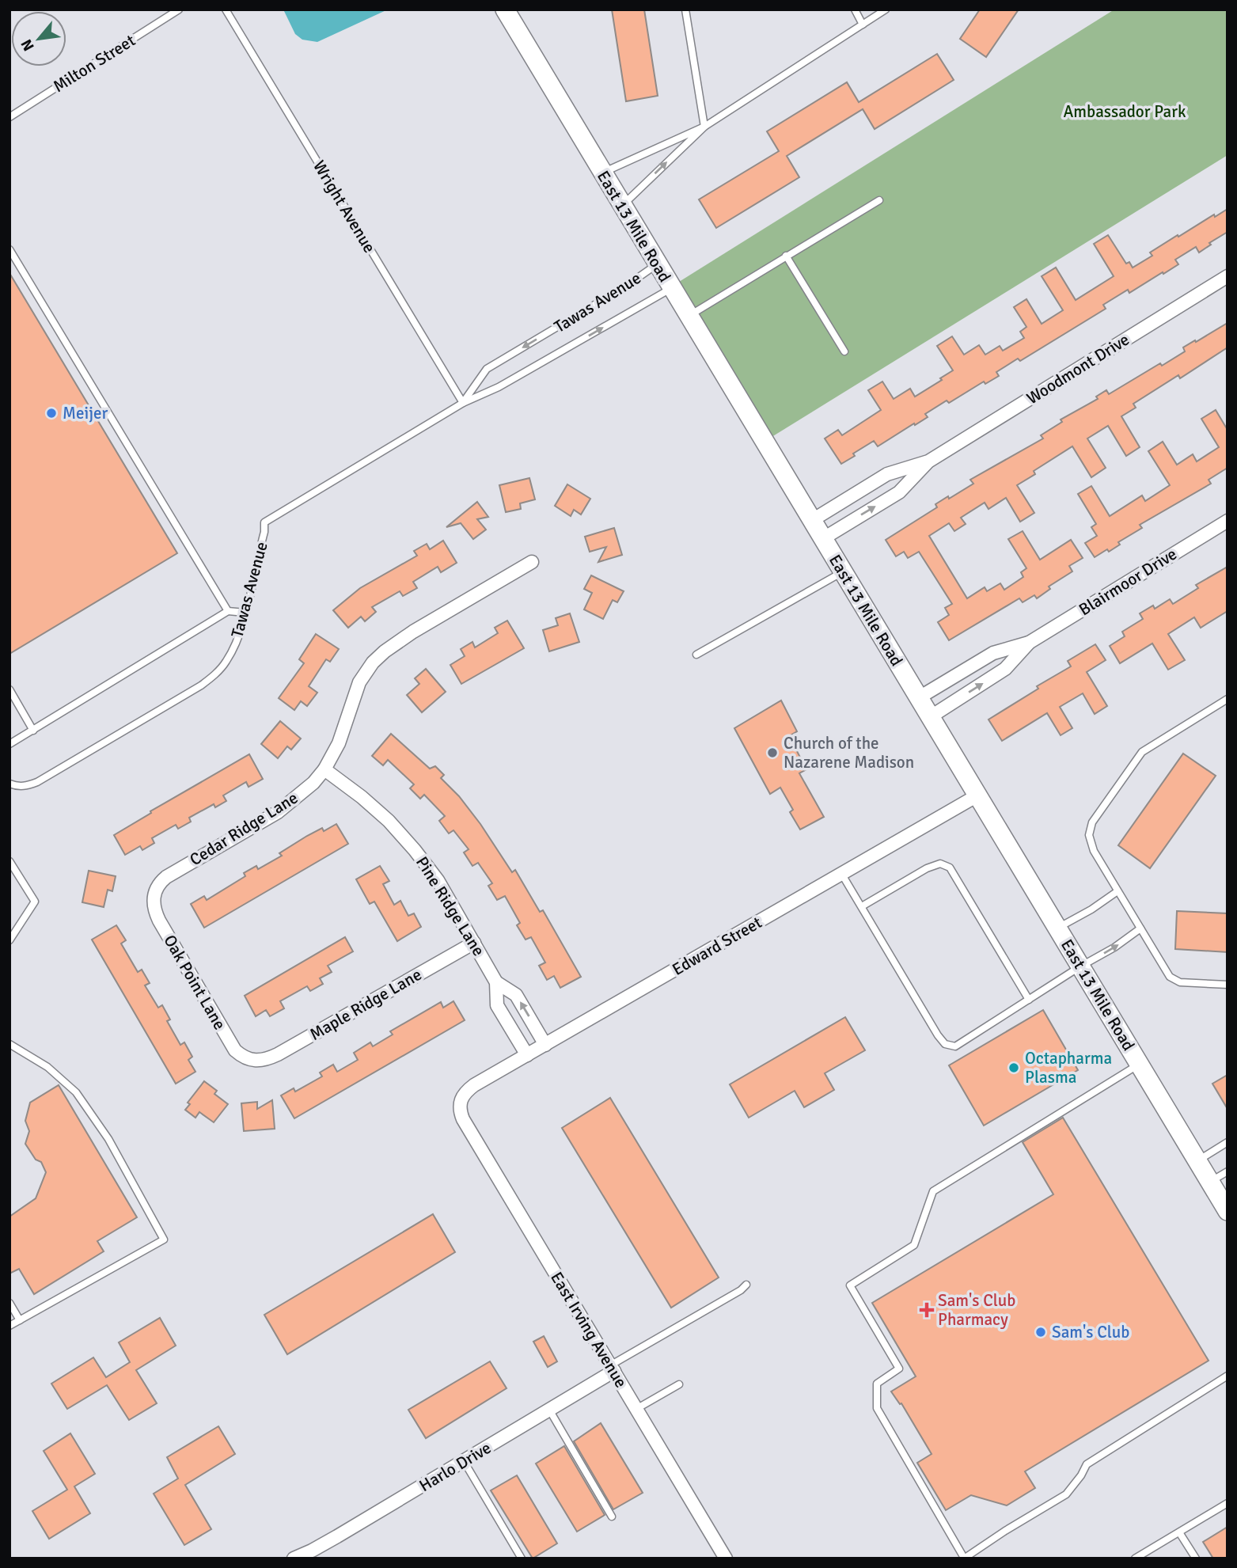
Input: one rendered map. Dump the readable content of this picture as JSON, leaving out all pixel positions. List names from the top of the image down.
{
  "streets": {
    "main road": ["East 13 Mile Road"],
    "street": [
      "Woodmont Drive",
      "Blairmoor Drive",
      "Cedar Ridge Lane",
      "Pine Ridge Lane",
      "Edward Street",
      "Oak Point Lane",
      "Maple Ridge Lane",
      "East Irving Avenue",
      "Harlo Drive"
    ],
    "lane": ["Milton Street", "Wright Avenue", "Tawas Avenue"]
  },
  "crossings": [
    ["Wright Avenue", "Tawas Avenue"],
    ["East 13 Mile Road", "Tawas Avenue"],
    ["East 13 Mile Road", "Woodmont Drive"],
    ["East 13 Mile Road", "Blairmoor Drive"],
    ["East 13 Mile Road", "Edward Street"],
    ["Cedar Ridge Lane", "Pine Ridge Lane"],
    ["Cedar Ridge Lane", "Oak Point Lane"],
    ["Pine Ridge Lane", "Edward Street"],
    ["Pine Ridge Lane", "Maple Ridge Lane"],
    ["Edward Street", "East Irving Avenue"],
    ["Oak Point Lane", "Maple Ridge Lane"],
    ["East Irving Avenue", "Harlo Drive"]
  ],
  "parks": ["Ambassador Park"],
  "places": {
    "other": [
      "Meijer",
      "Church of the Nazarene Madison",
      "Octapharma Plasma",
      "Sam's Club"
    ],
    "health": ["Sam's Club Pharmacy"]
  },
  "north": "bottom left"
}
